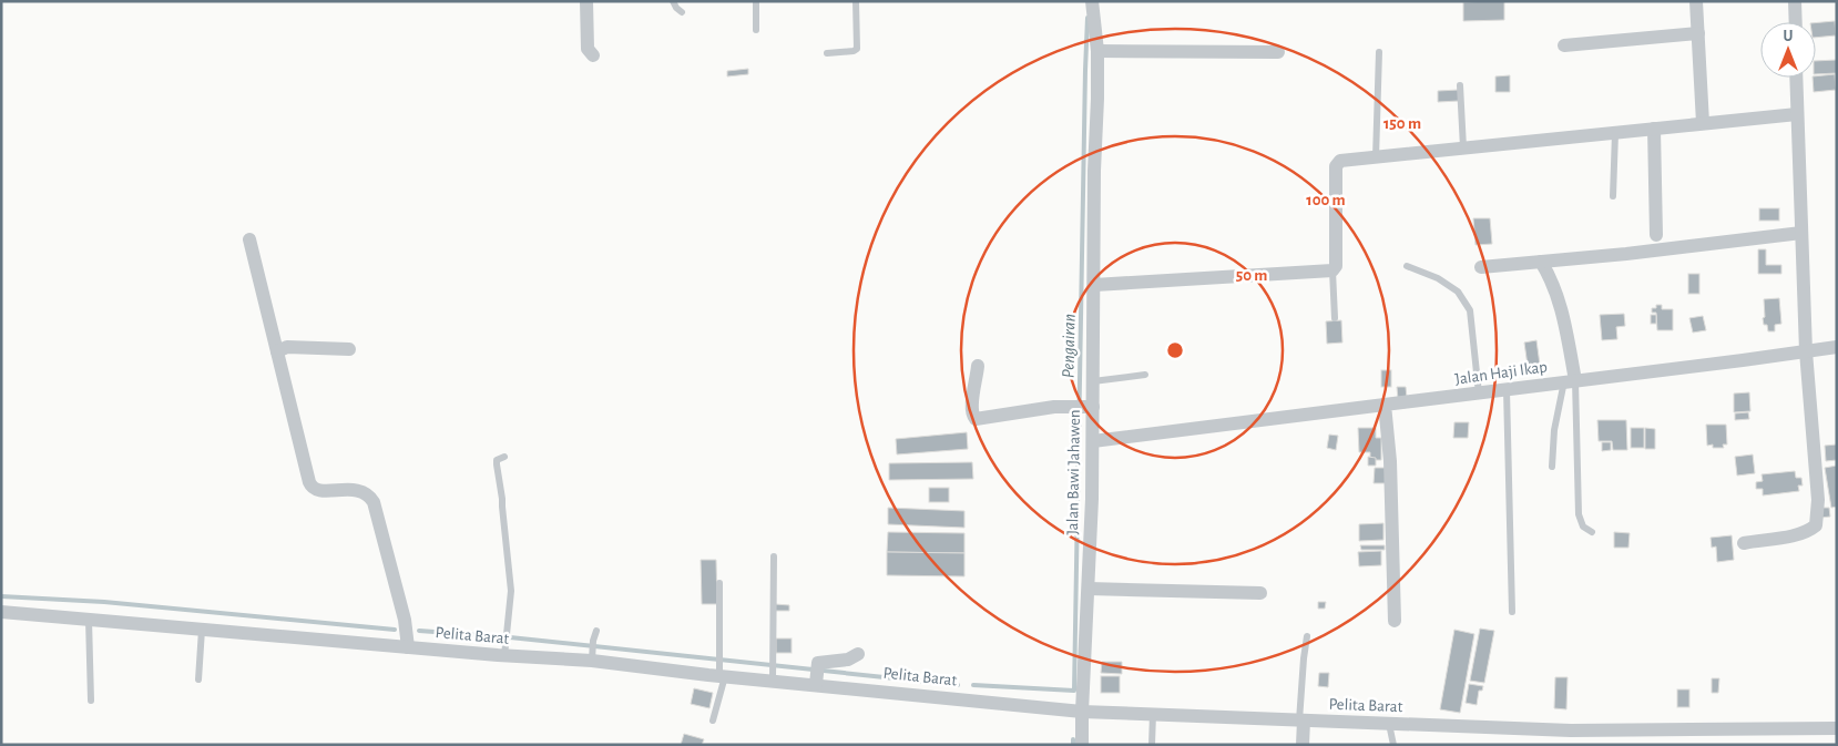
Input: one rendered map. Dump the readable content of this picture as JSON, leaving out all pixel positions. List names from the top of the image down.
{
  "streets": {
    "street": ["Jalan Haji Ikap", "Jalan Bawi Jahawen", "Pelita Barat"]
  },
  "crossings": [
    ["Jalan Haji Ikap", "Jalan Bawi Jahawen"],
    ["Jalan Bawi Jahawen", "Pelita Barat"]
  ],
  "water": ["Pengairan"],
  "north": "top",
  "rings": ["150 m", "100 m", "50 m"]
}
